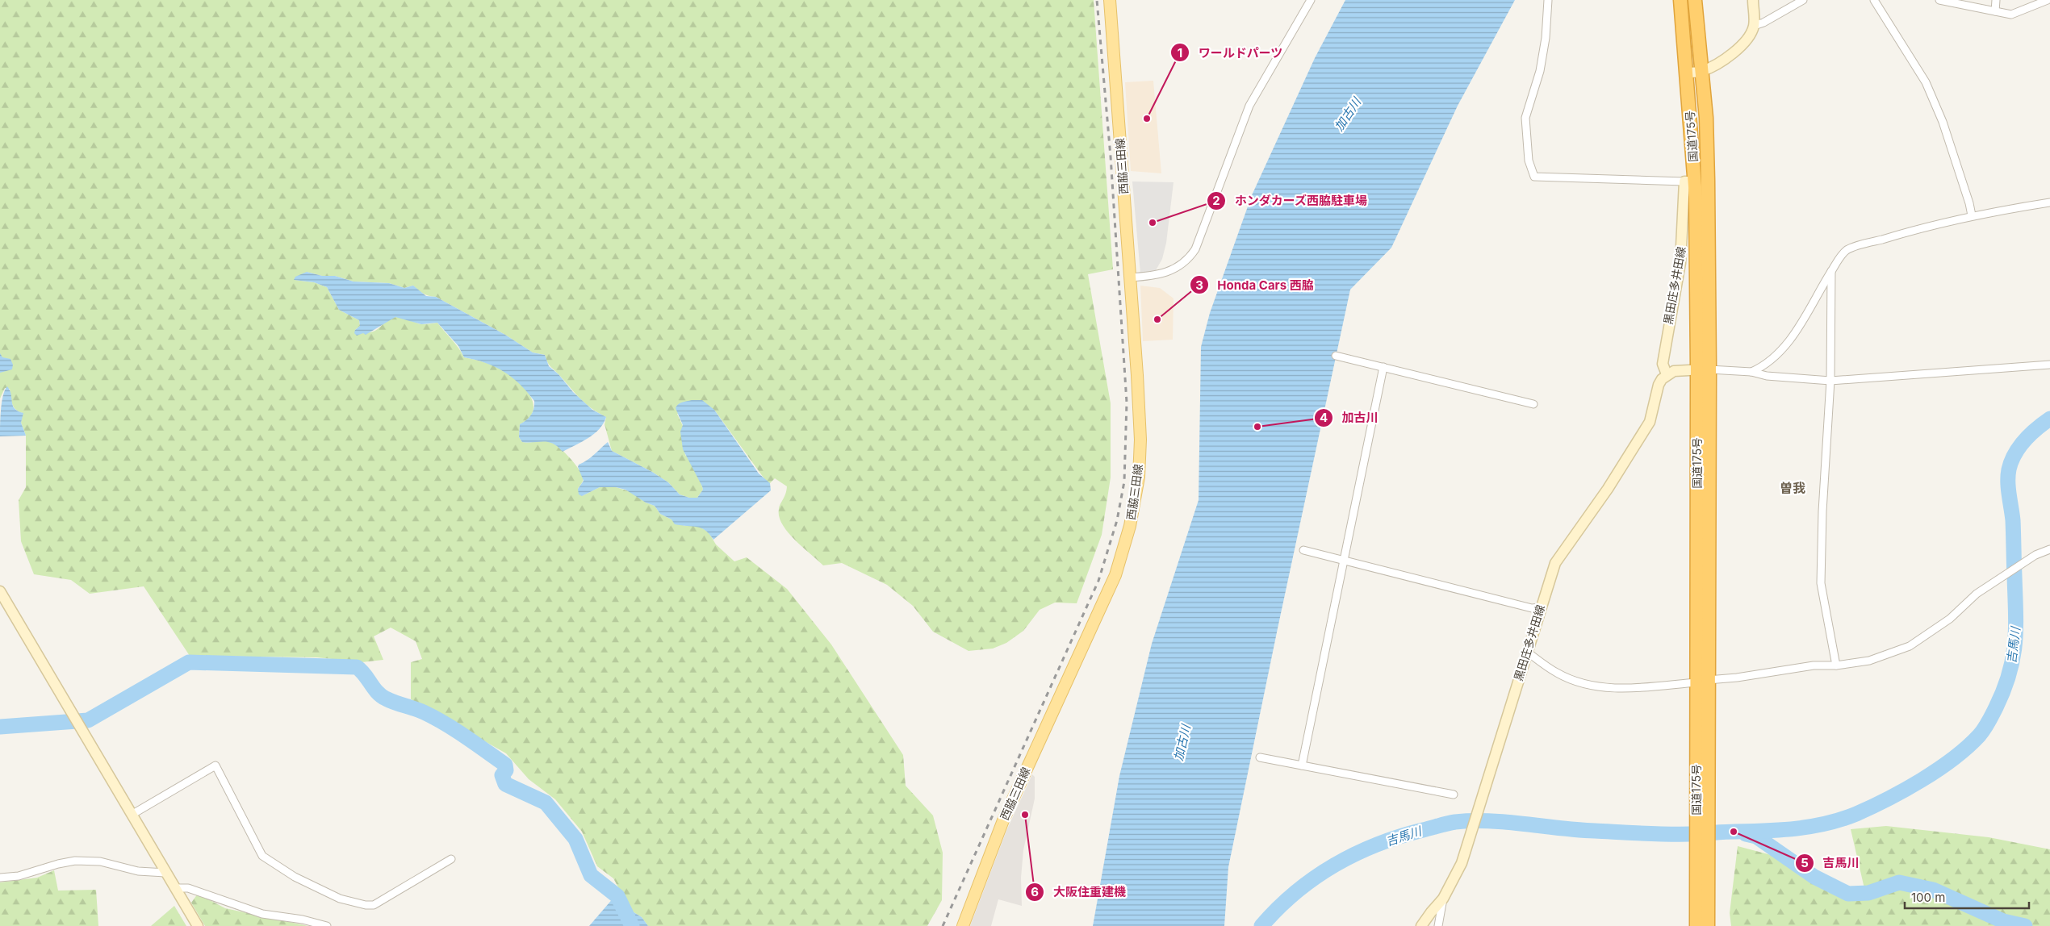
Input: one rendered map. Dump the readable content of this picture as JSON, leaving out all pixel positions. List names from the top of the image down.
{
  "streets": {
    "highway": ["国道175号"],
    "main road": ["西脇三田線", "黒田庄多井田線"]
  },
  "crossings": [
    ["国道175号", "黒田庄多井田線"]
  ],
  "districts": ["曽我"],
  "water": ["加古川", "吉馬川"],
  "places": [
    "ワールドパーツ",
    "ホンダカーズ西脇駐車場",
    "Honda Cars 西脇",
    "加古川",
    "大阪住重建機",
    "吉馬川"
  ],
  "scale_bar": "100 m"
}
